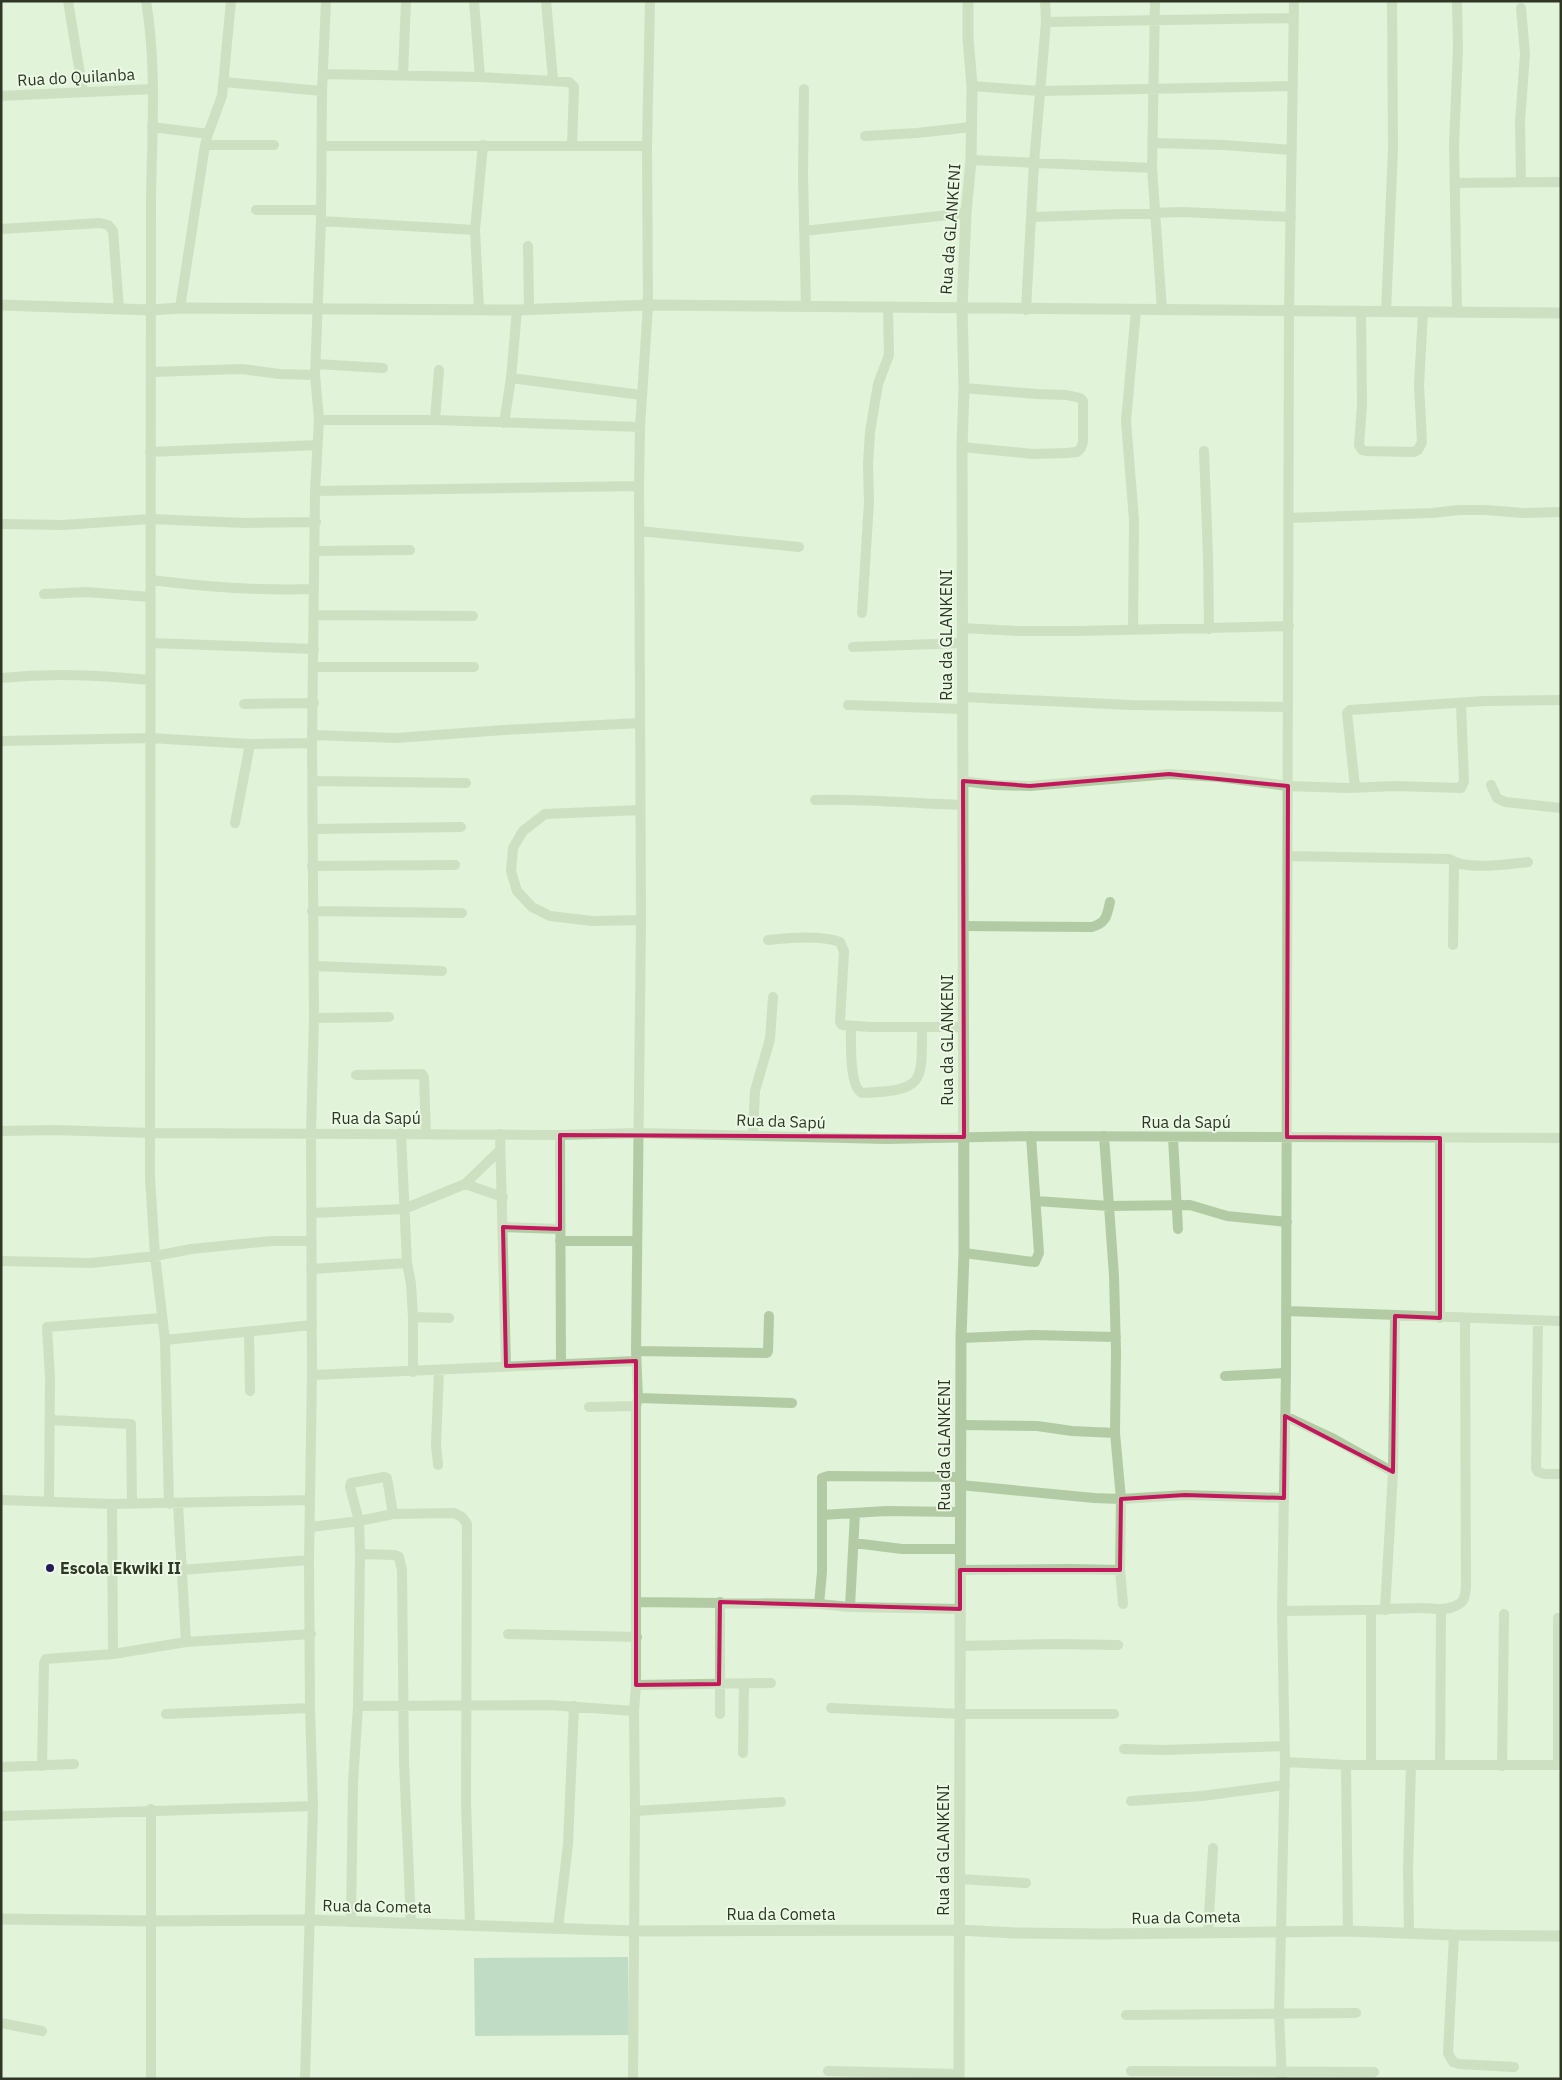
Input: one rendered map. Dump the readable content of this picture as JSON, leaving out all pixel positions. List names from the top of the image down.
{
  "streets": {
    "street": [
      "Rua do Quilanba",
      "Rua da GLANKENI",
      "Rua da Sapú",
      "Rua da Cometa"
    ]
  },
  "crossings": [
    ["Rua da GLANKENI", "Rua da Sapú"],
    ["Rua da GLANKENI", "Rua da Cometa"]
  ],
  "places": ["Escola Ekwiki II"]
}
